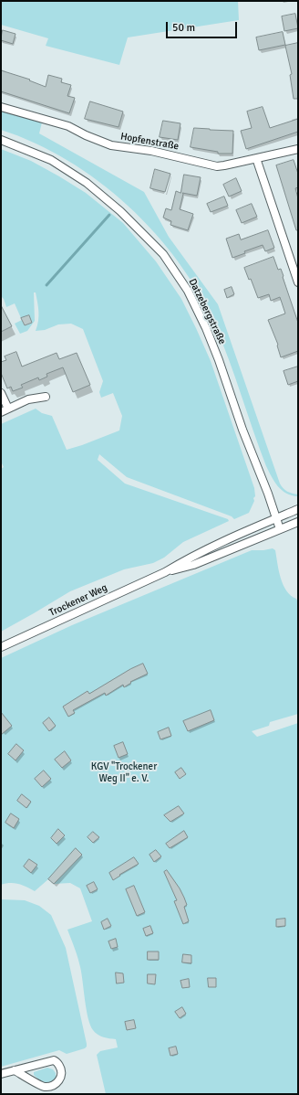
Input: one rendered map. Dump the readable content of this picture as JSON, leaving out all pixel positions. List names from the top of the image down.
{
  "streets": {
    "street": ["Hopfenstraße", "Datzebergstraße", "Trockener Weg"]
  },
  "crossings": [
    ["Datzebergstraße", "Trockener Weg"]
  ],
  "parks": ["KGV \"Trockener Weg II\" e. V."],
  "scale_bar": "50 m"
}
